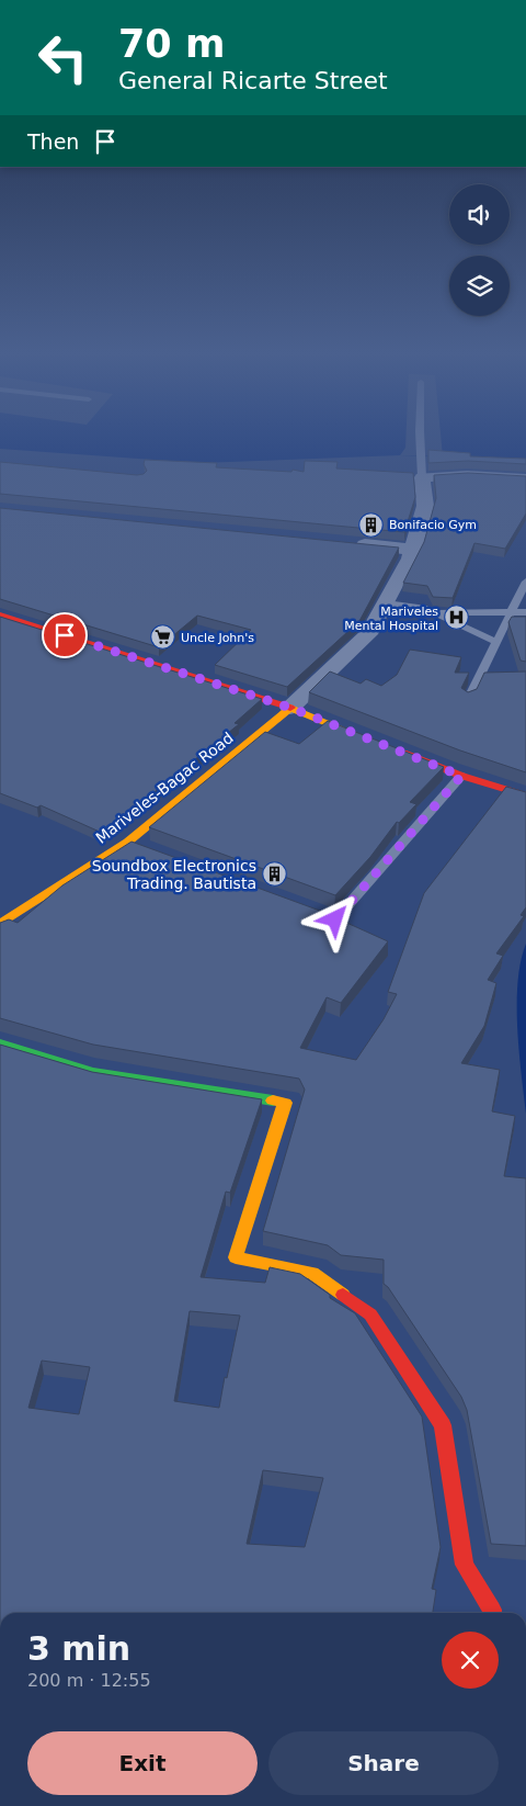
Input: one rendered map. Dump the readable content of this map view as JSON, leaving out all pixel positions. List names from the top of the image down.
{
  "streets": {
    "main road": ["Mariveles-Bagac Road"]
  },
  "places": {
    "building": ["Bonifacio Gym", "Soundbox Electronics Trading. Bautista"],
    "hospital": ["Mariveles Mental Hospital"],
    "supermarket": ["Uncle John's"]
  },
  "page": {
    "turn": ["70 m", "General Ricarte Street"],
    "then": "Then",
    "heading": ["3 min", "200 m · 12:55"],
    "buttons": ["Exit", "Share"]
  }
}
